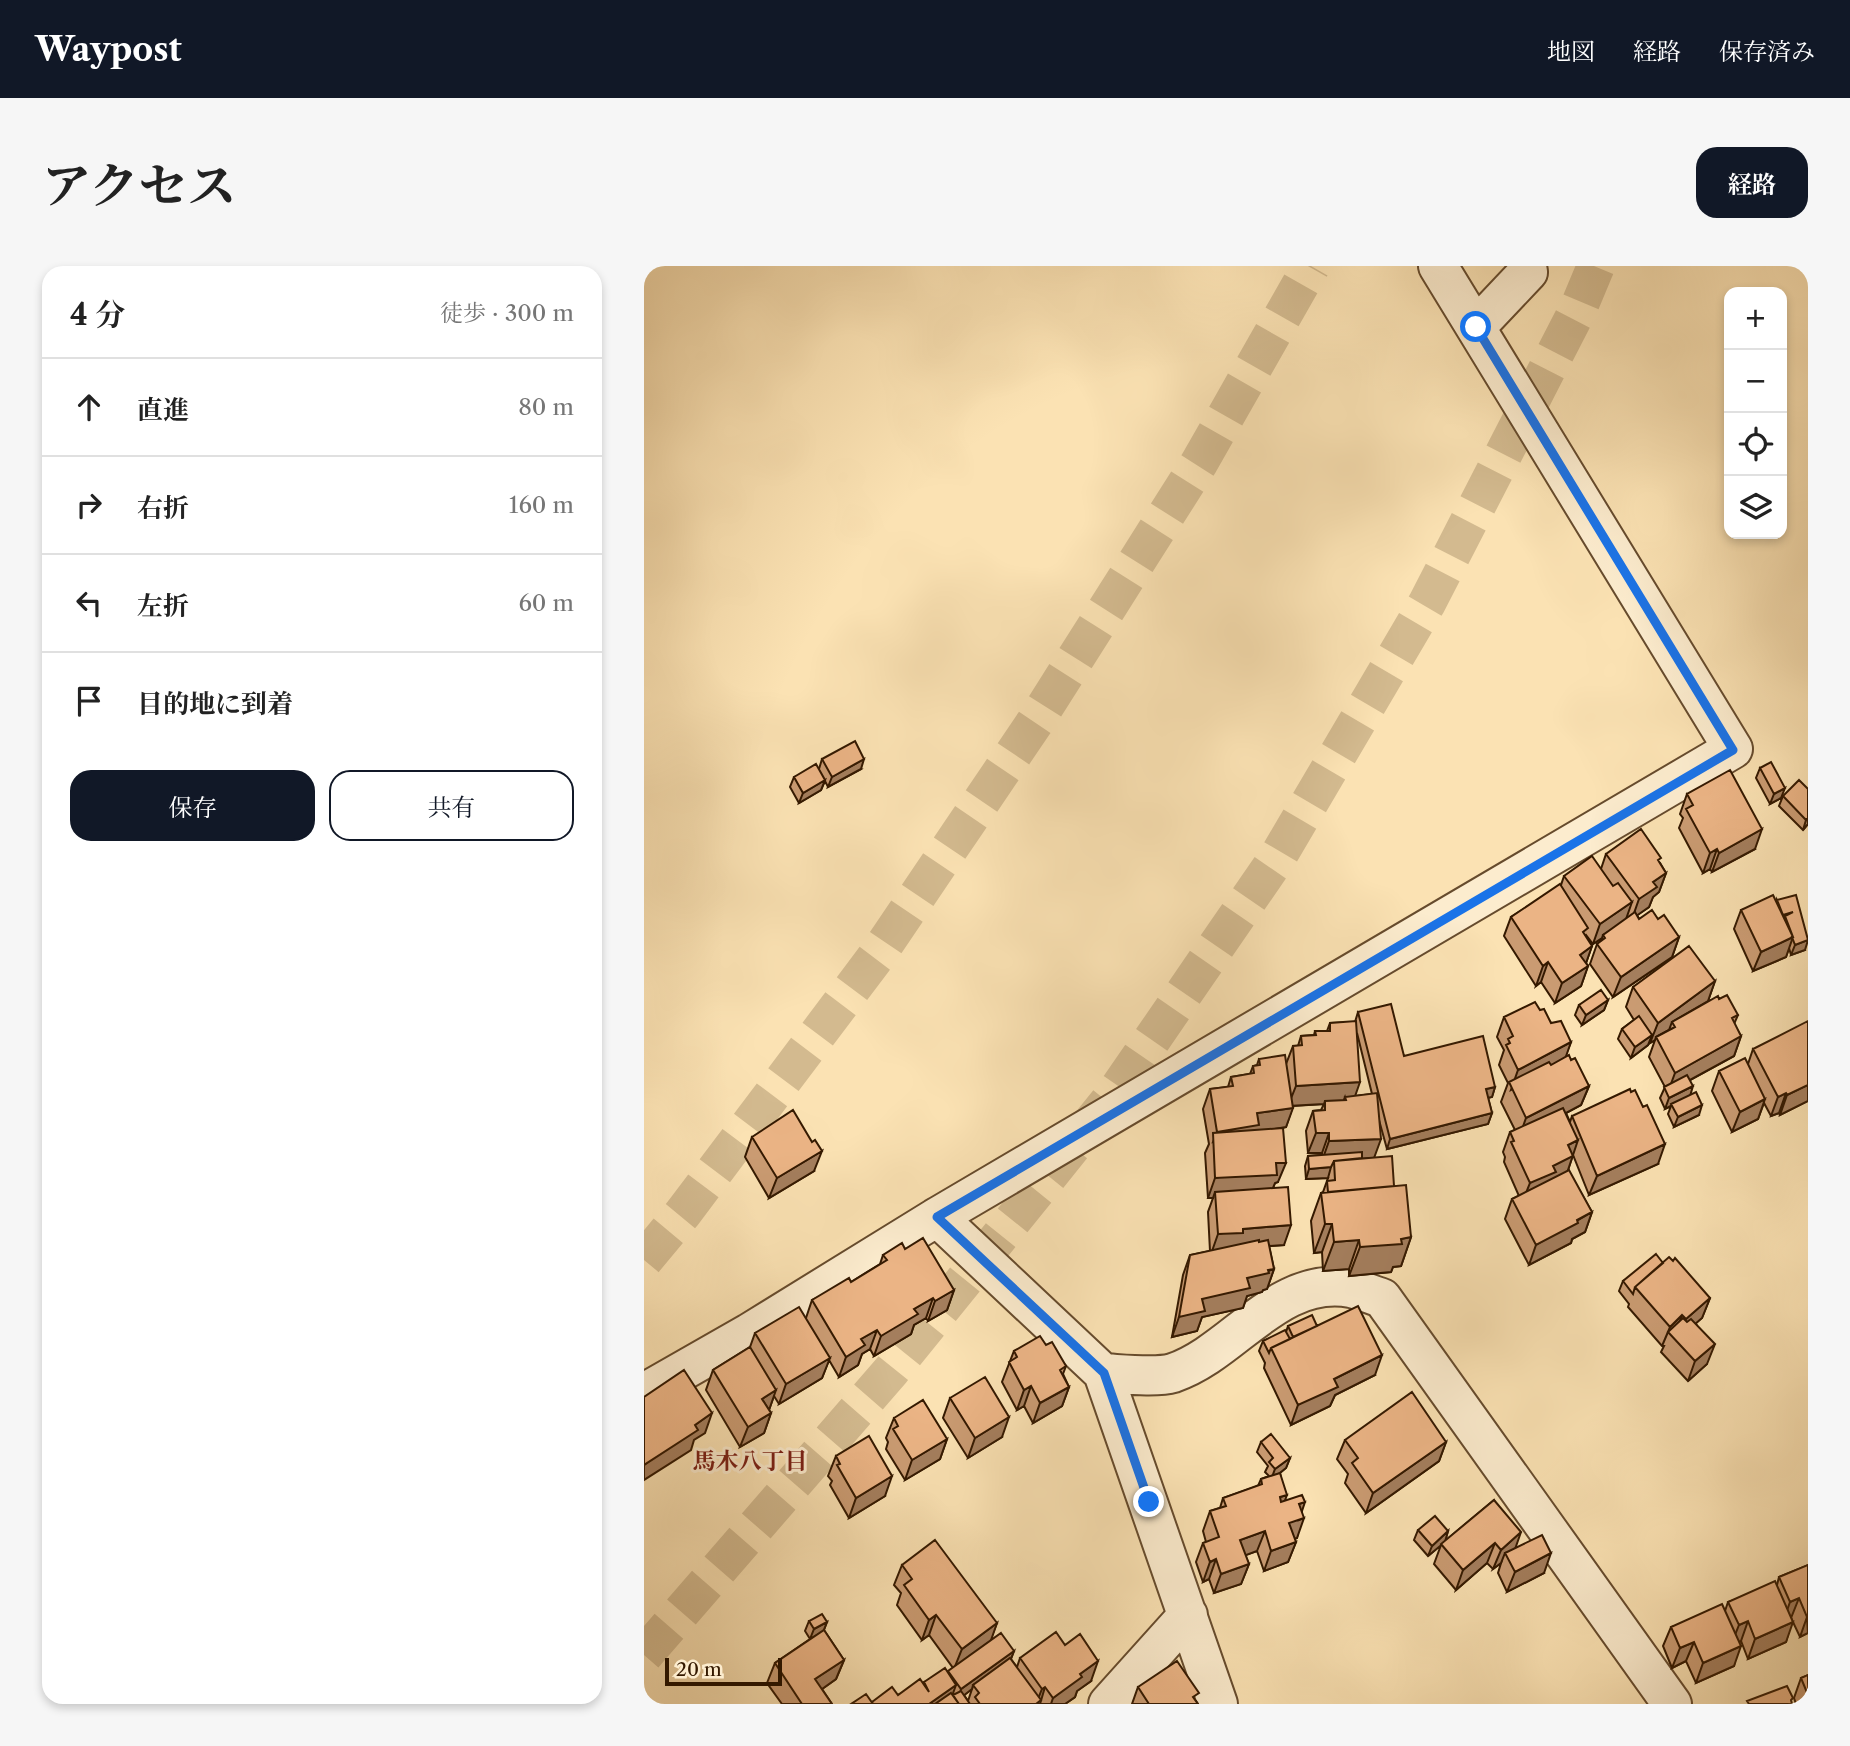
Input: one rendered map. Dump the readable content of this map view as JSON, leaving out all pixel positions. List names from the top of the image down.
{
  "districts": ["馬木八丁目"],
  "scale_bar": "20 m",
  "page": {
    "header": "Waypost",
    "nav": ["地図", "経路", "保存済み"],
    "title": "アクセス",
    "buttons": [
      "経路",
      ["保存", "共有"]
    ],
    "heading": ["4 分", "徒歩 · 300 m"],
    "map_buttons": ["+", "−"],
    "list": [
      ["直進", "80 m"],
      ["右折", "160 m"],
      ["左折", "60 m"],
      "目的地に到着"
    ],
    "scale": "20 m"
  }
}
